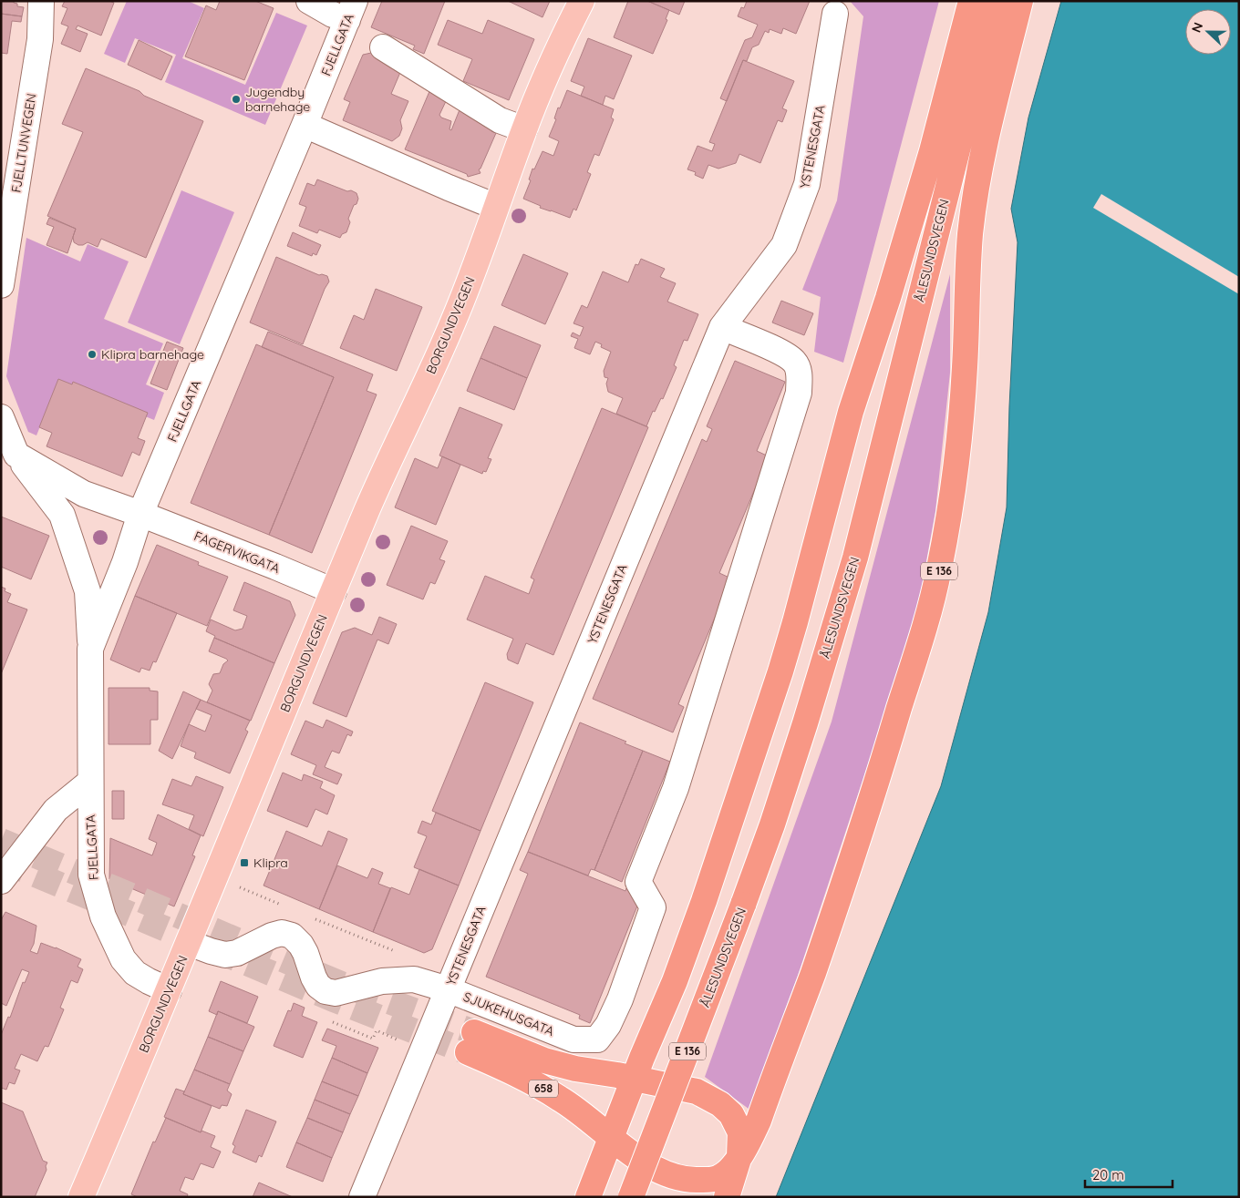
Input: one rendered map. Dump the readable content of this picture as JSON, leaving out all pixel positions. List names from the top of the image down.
{
  "streets": {
    "highway": ["ÅLESUNDSVEGEN", "E 136", "658"],
    "main road": ["BORGUNDVEGEN"],
    "street": [
      "FJELLGATA",
      "FJELLTUNVEGEN",
      "YSTENESGATA",
      "FAGERVIKGATA",
      "SJUKEHUSGATA"
    ]
  },
  "crossings": [
    ["FJELLGATA", "BORGUNDVEGEN"],
    ["FJELLGATA", "FAGERVIKGATA"],
    ["YSTENESGATA", "SJUKEHUSGATA"],
    ["BORGUNDVEGEN", "FAGERVIKGATA"],
    ["BORGUNDVEGEN", "SJUKEHUSGATA"],
    ["E 136", "658"]
  ],
  "places": {
    "other": ["Jugendby barnehage", "Klipra barnehage"],
    "transit": ["Klipra"]
  },
  "scale_bar": "20 m",
  "north": "left"
}
